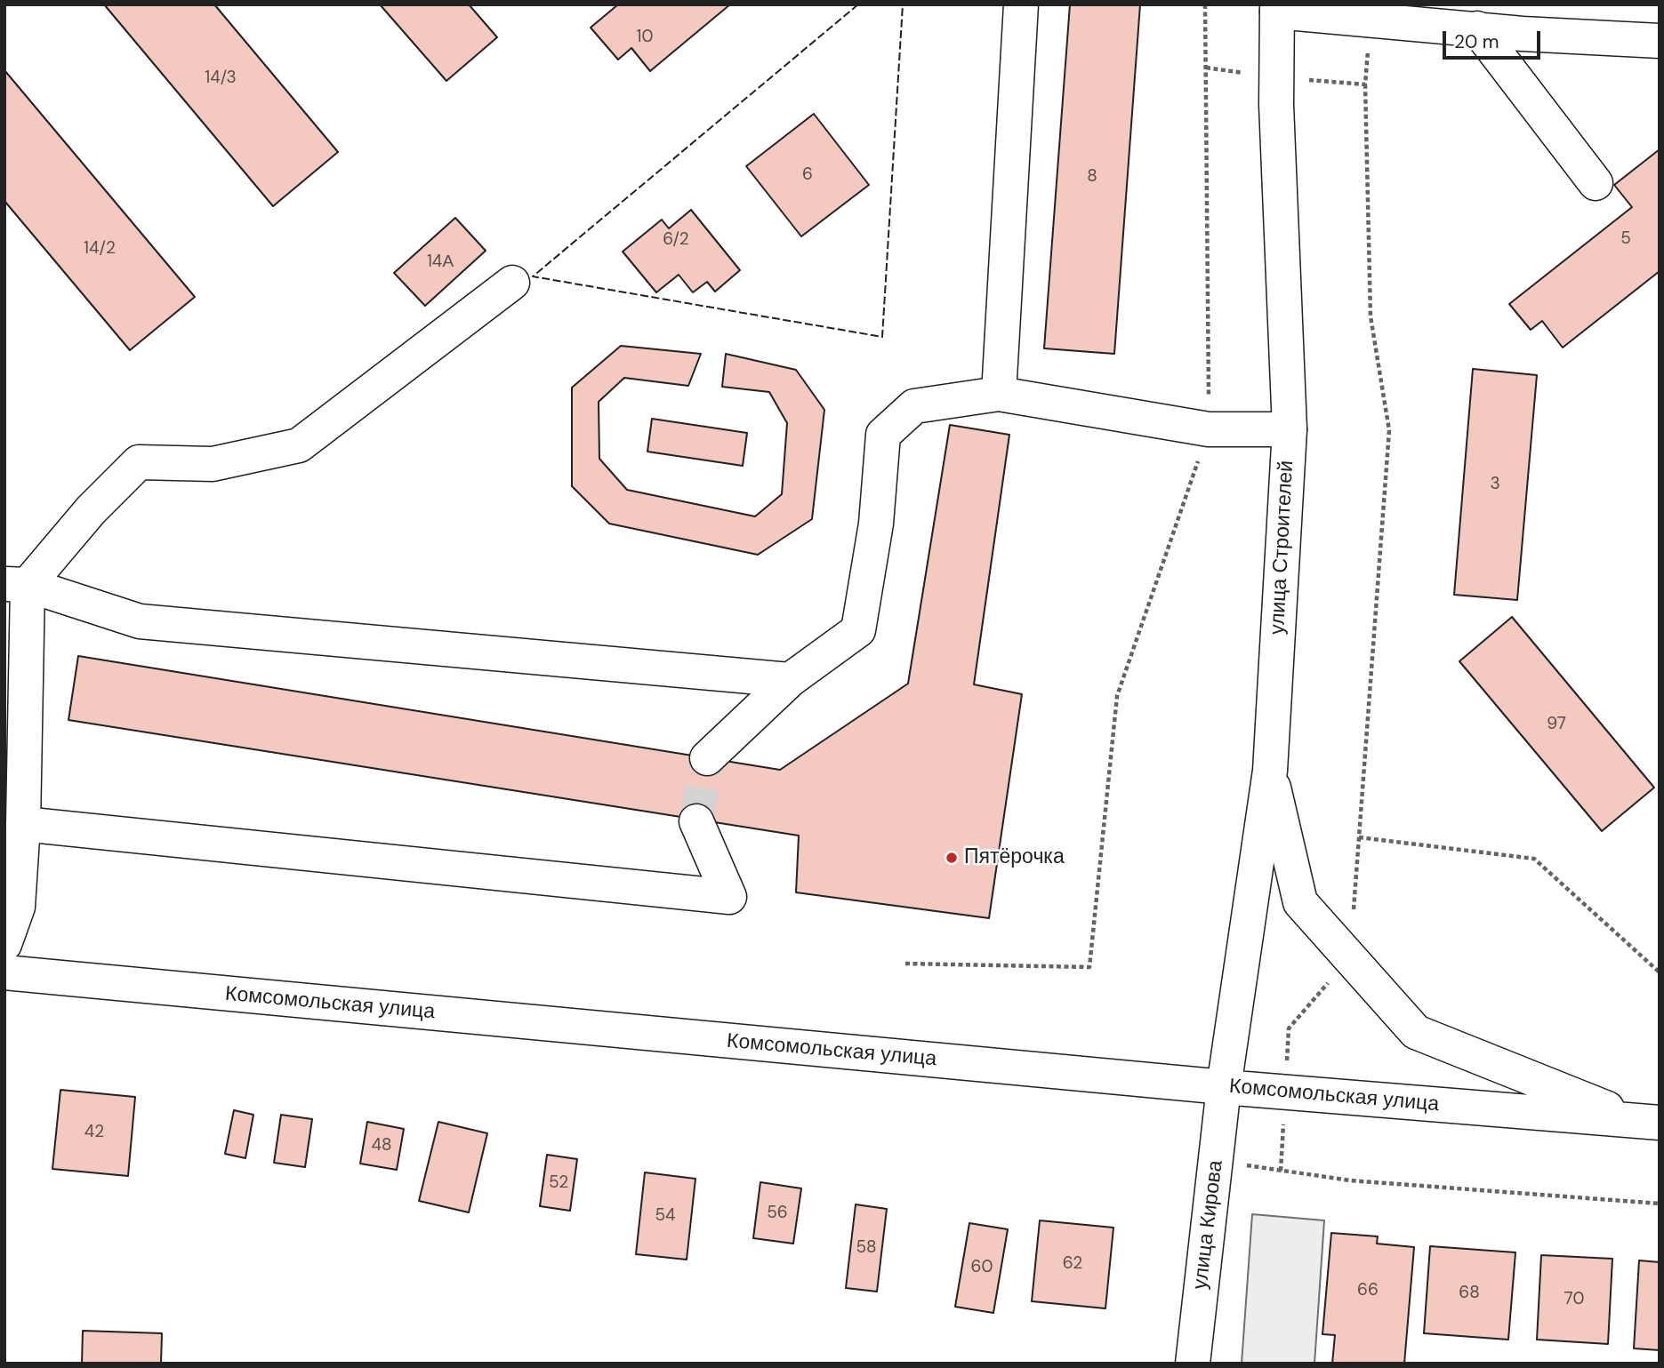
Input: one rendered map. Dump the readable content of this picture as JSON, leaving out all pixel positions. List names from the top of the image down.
{
  "streets": {
    "main road": ["улица Строителей", "Комсомольская улица", "улица Кирова"]
  },
  "crossings": [
    ["улица Строителей", "Комсомольская улица"],
    ["улица Строителей", "улица Кирова"],
    ["Комсомольская улица", "улица Кирова"]
  ],
  "places": ["Пятёрочка"],
  "house_numbers": [
    "10",
    "14/3",
    "6",
    "8",
    "5",
    "6/2",
    "14/2",
    "14А",
    "3",
    "97",
    "42",
    "48",
    "52",
    "56",
    "54",
    "58",
    "62",
    "60",
    "66",
    "68",
    "70"
  ],
  "scale_bar": "20 m"
}
